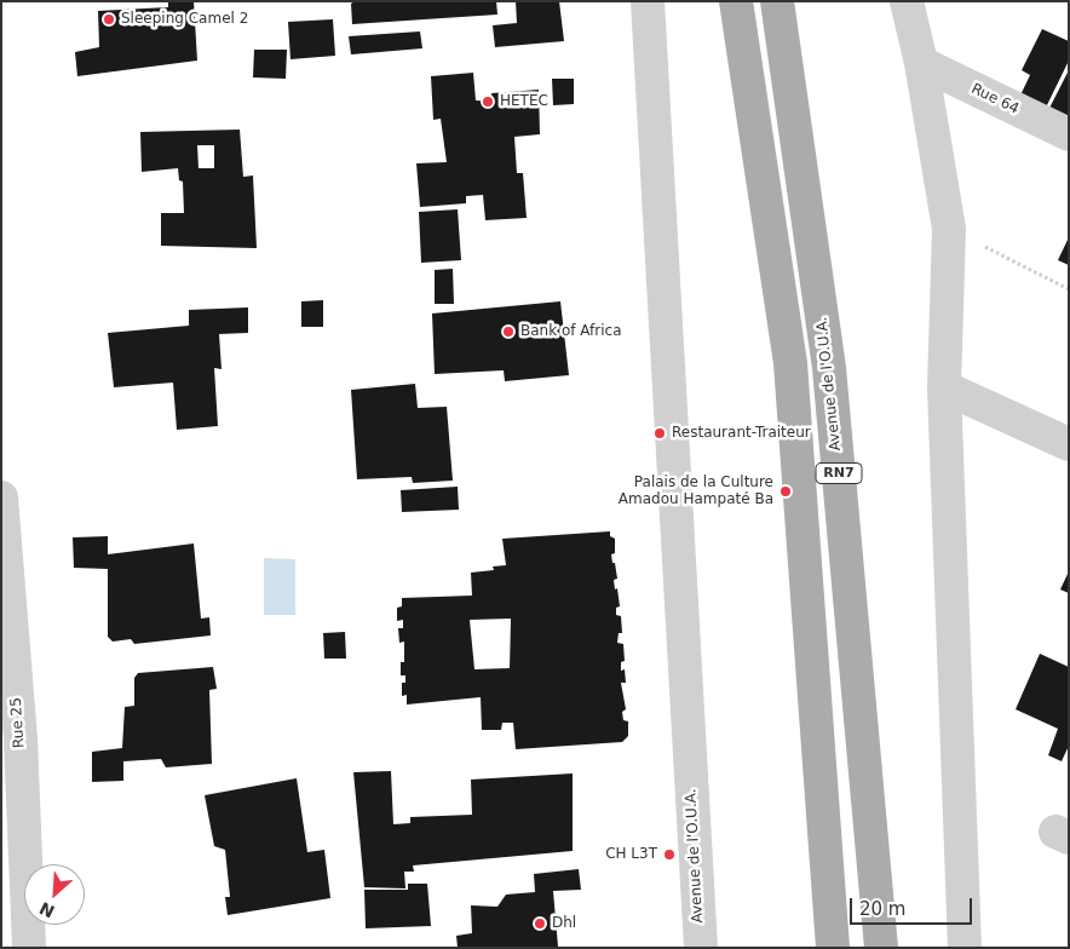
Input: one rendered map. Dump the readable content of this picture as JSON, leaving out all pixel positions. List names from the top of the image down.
{
  "streets": {
    "main road": ["Avenue de l'O.U.A.", "RN7"],
    "street": ["Rue 64", "Rue 25"]
  },
  "places": [
    "Sleeping Camel 2",
    "HETEC",
    "Bank of Africa",
    "Restaurant-Traiteur",
    "Palais de la Culture Amadou Hampaté Ba",
    "CH L3T",
    "Dhl"
  ],
  "scale_bar": "20 m",
  "north": "bottom left"
}
